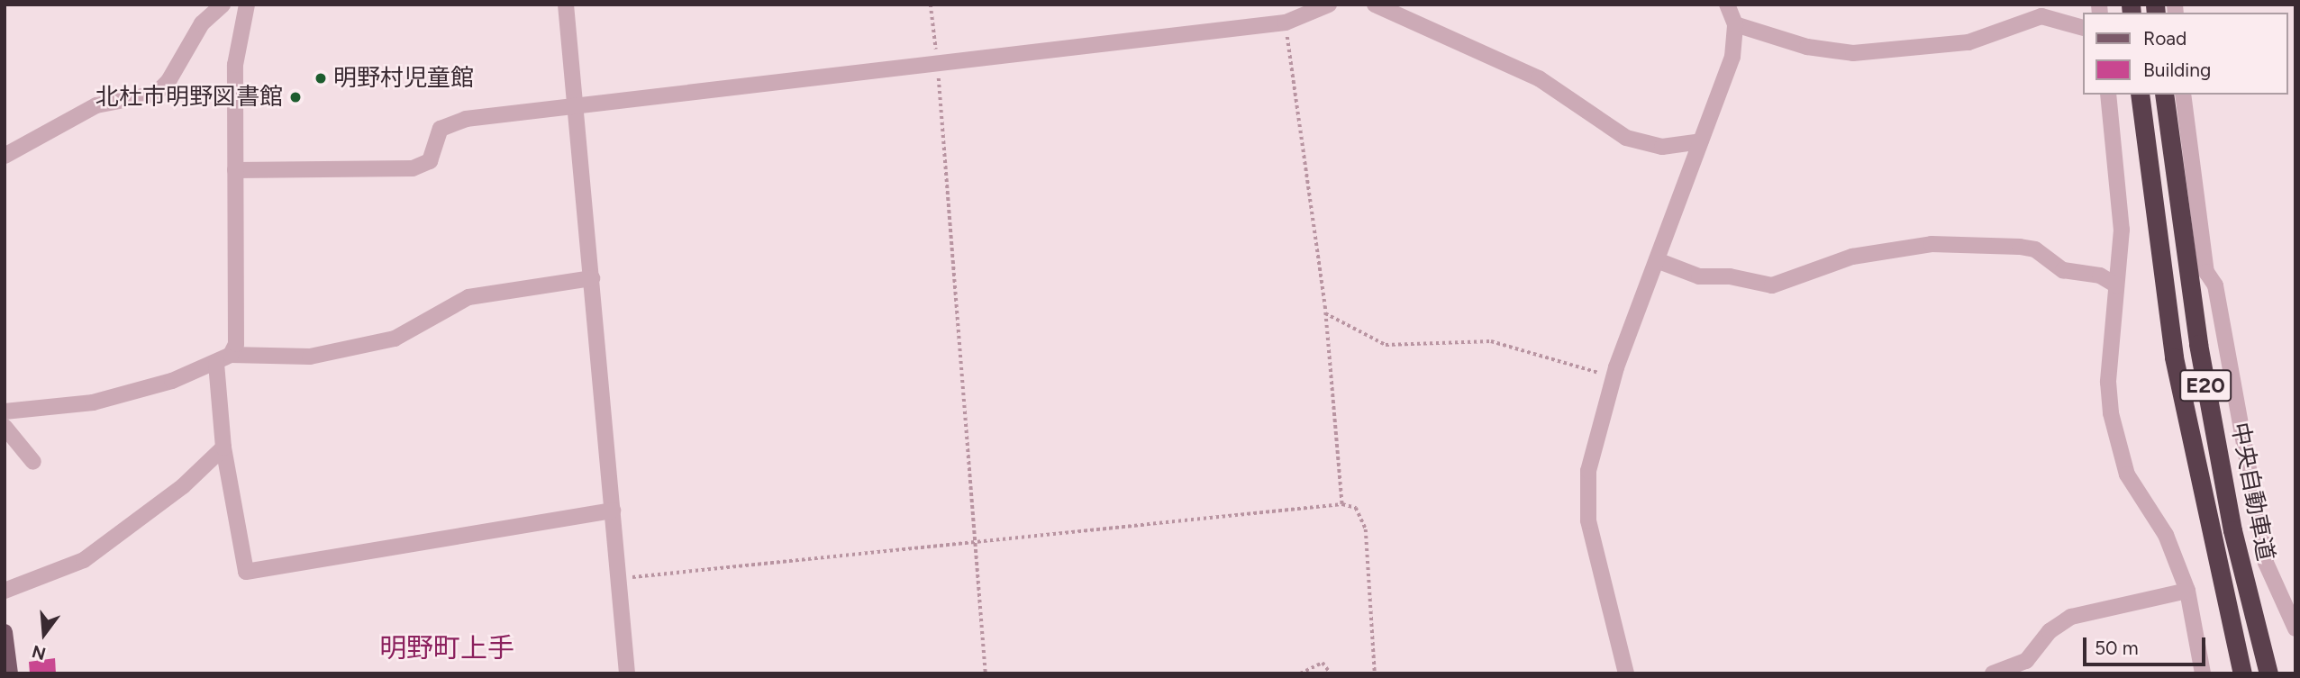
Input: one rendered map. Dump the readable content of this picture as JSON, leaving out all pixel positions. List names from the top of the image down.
{
  "streets": {
    "highway": ["E20", "中央自動車道"]
  },
  "districts": ["明野町上手"],
  "places": ["明野村児童館", "北杜市明野図書館"],
  "legend": ["Road", "Building"],
  "scale_bar": "50 m",
  "north": "bottom"
}
